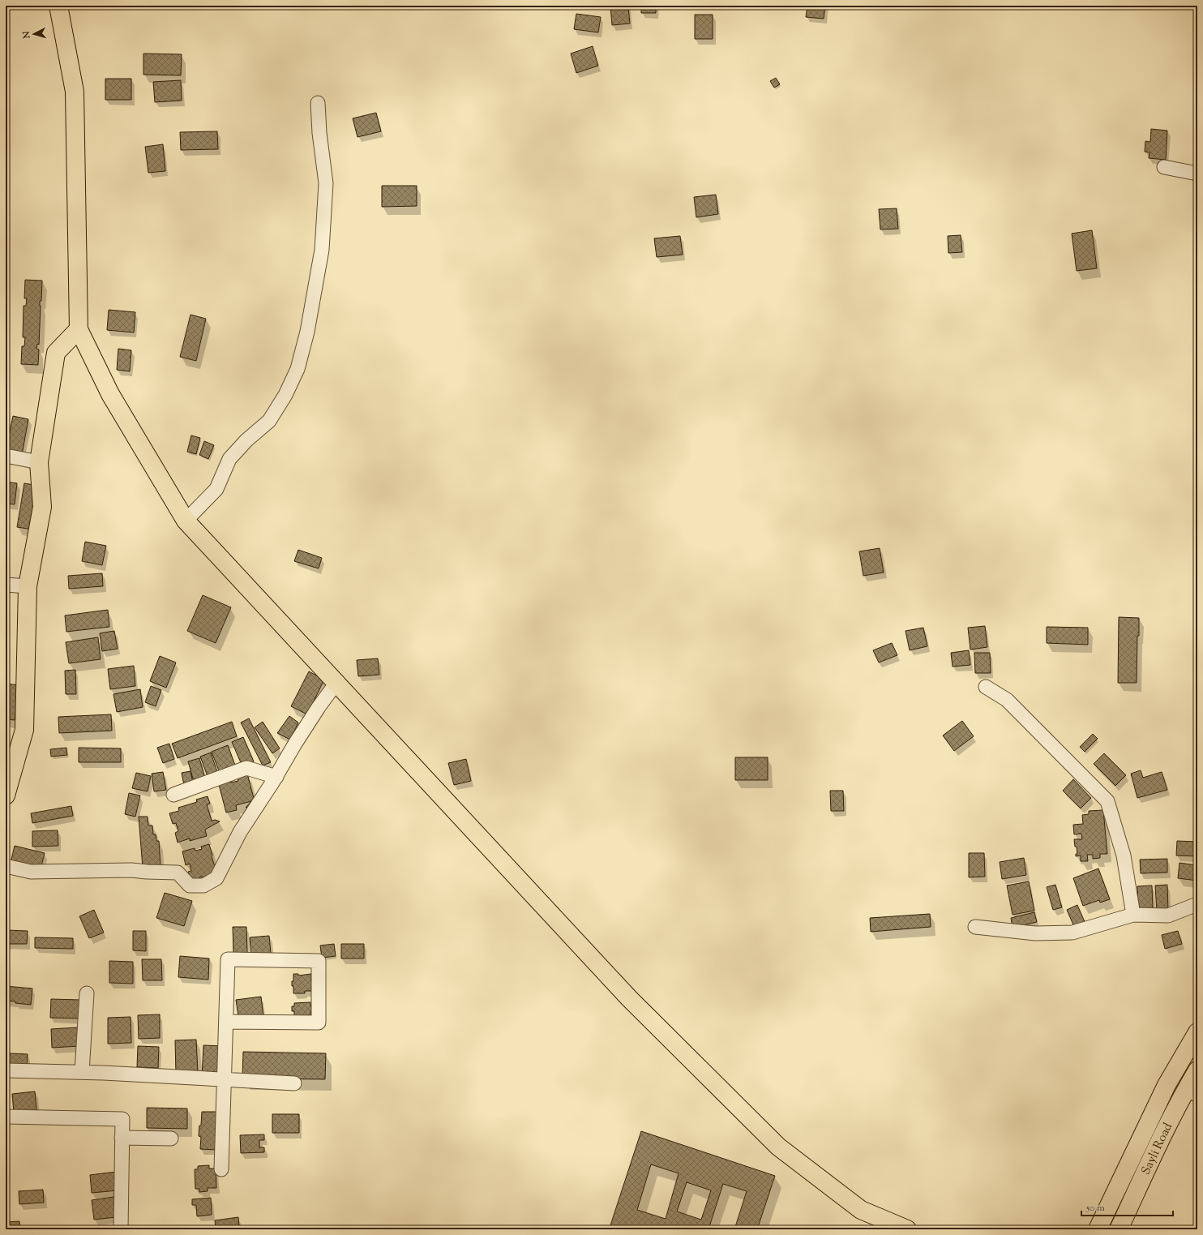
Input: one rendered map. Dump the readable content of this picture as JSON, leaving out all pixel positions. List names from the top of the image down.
{
  "streets": {
    "main road": ["Sayli Road"]
  },
  "scale_bar": "50 m",
  "north": "left"
}
